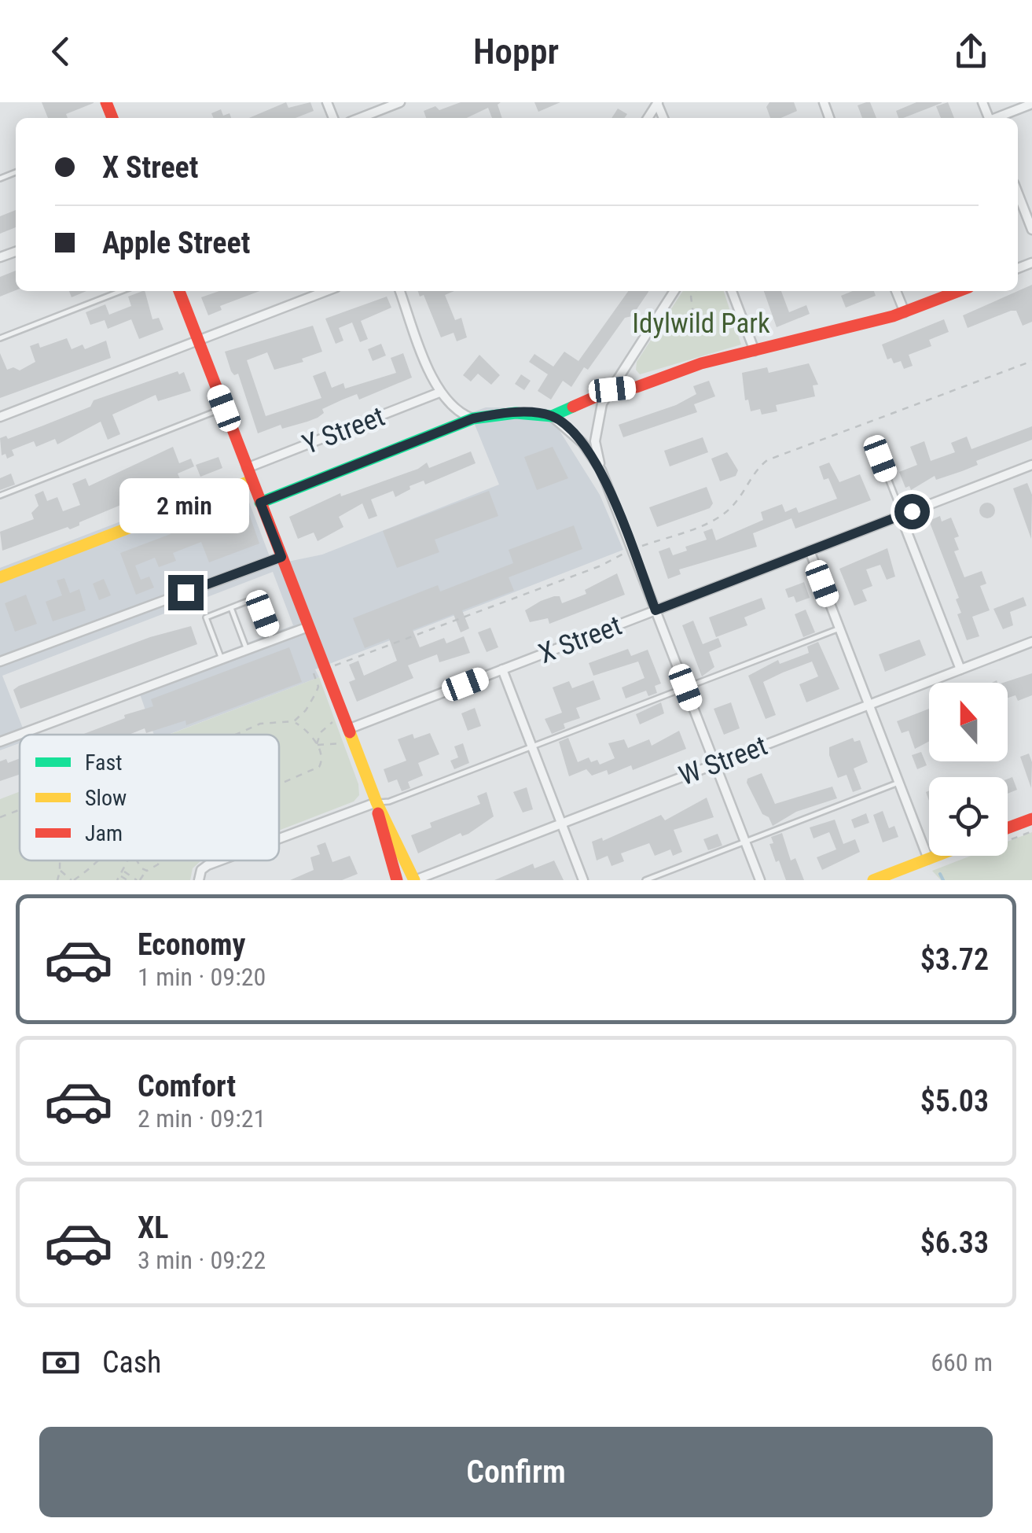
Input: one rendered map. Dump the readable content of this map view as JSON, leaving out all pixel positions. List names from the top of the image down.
{
  "streets": {
    "street": ["Y Street", "X Street", "W Street"]
  },
  "parks": ["Idylwild Park"],
  "legend": ["Fast", "Slow", "Jam"],
  "north": "top",
  "page": {
    "header": "Hoppr",
    "banner": ["X Street", "Apple Street"],
    "bubble": "2 min",
    "list": [
      {
        "name": "Economy",
        "note": "1 min · 09:20",
        "value": "$3.72"
      },
      {
        "name": "Comfort",
        "note": "2 min · 09:21",
        "value": "$5.03"
      },
      {
        "name": "XL",
        "note": "3 min · 09:22",
        "value": "$6.33"
      }
    ],
    "pay": ["Cash", "660 m"],
    "buttons": "Confirm"
  }
}
